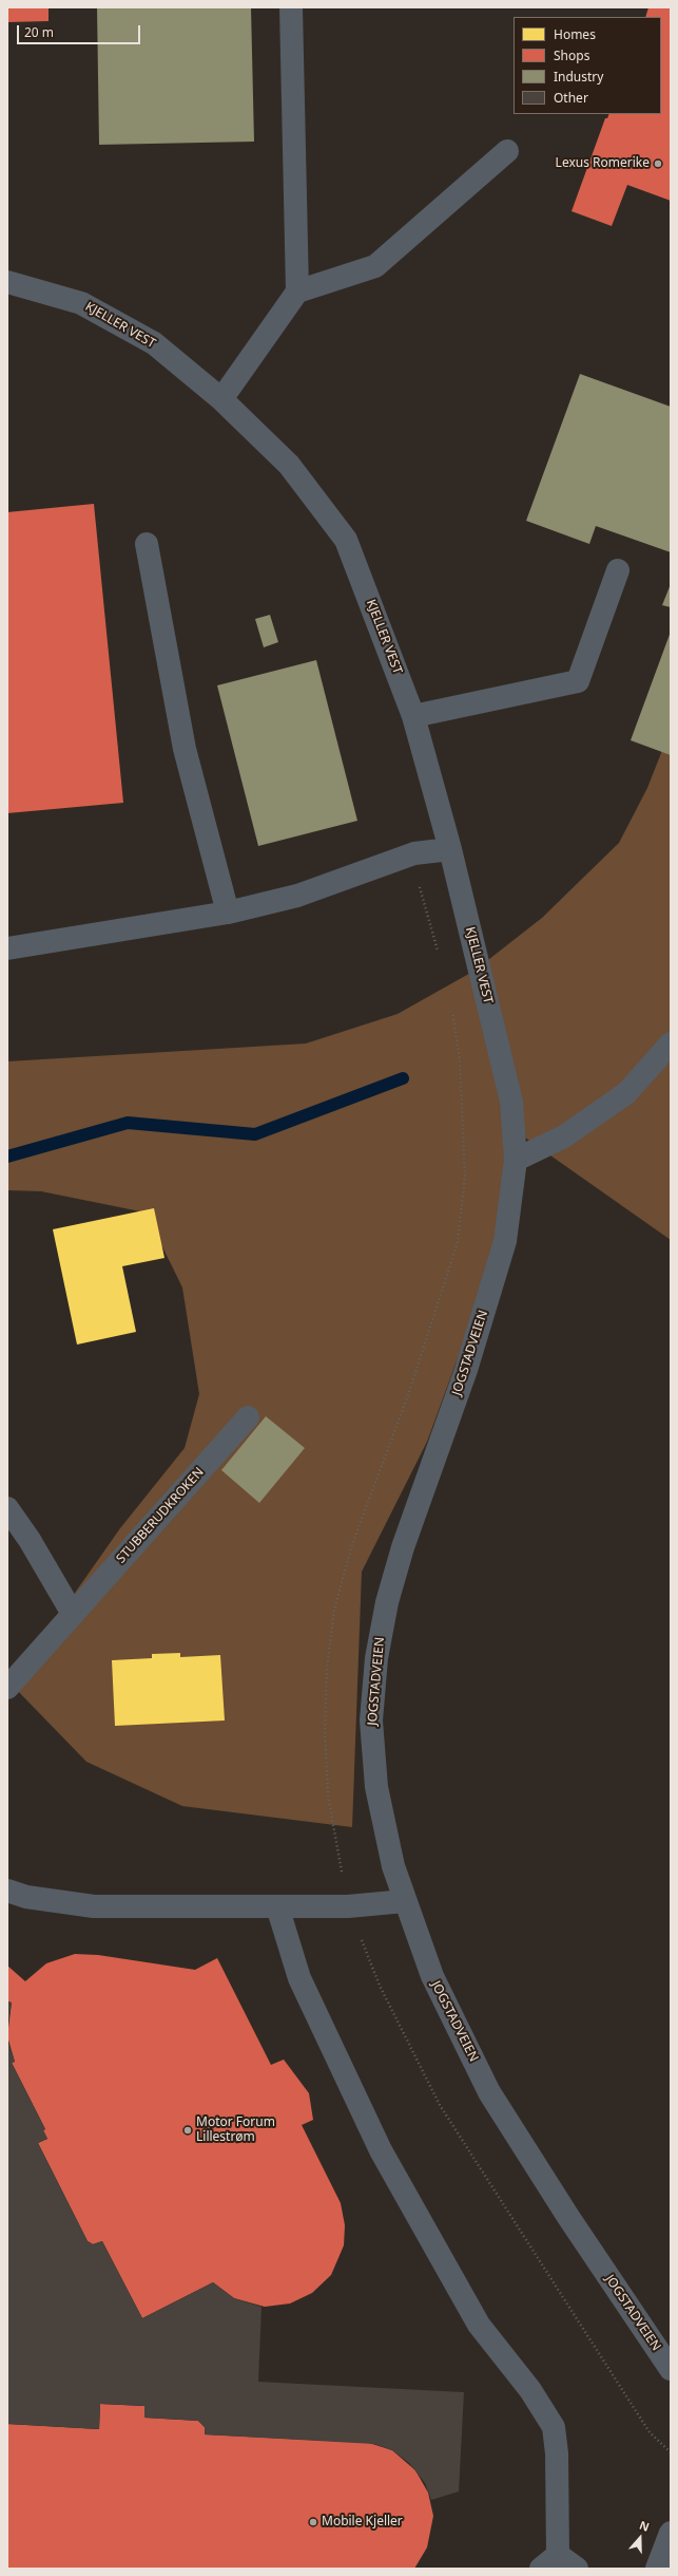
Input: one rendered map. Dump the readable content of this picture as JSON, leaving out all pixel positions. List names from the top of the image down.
{
  "streets": {
    "street": ["KJELLER VEST", "JOGSTADVEIEN", "STUBBERUDKROKEN"]
  },
  "crossings": [
    ["KJELLER VEST", "JOGSTADVEIEN"]
  ],
  "places": ["Lexus Romerike", "Motor Forum Lillestrøm", "Mobile Kjeller"],
  "legend": [
    "Homes",
    "Shops",
    "Industry",
    "Other"
  ],
  "scale_bar": "20 m",
  "north": "top"
}
